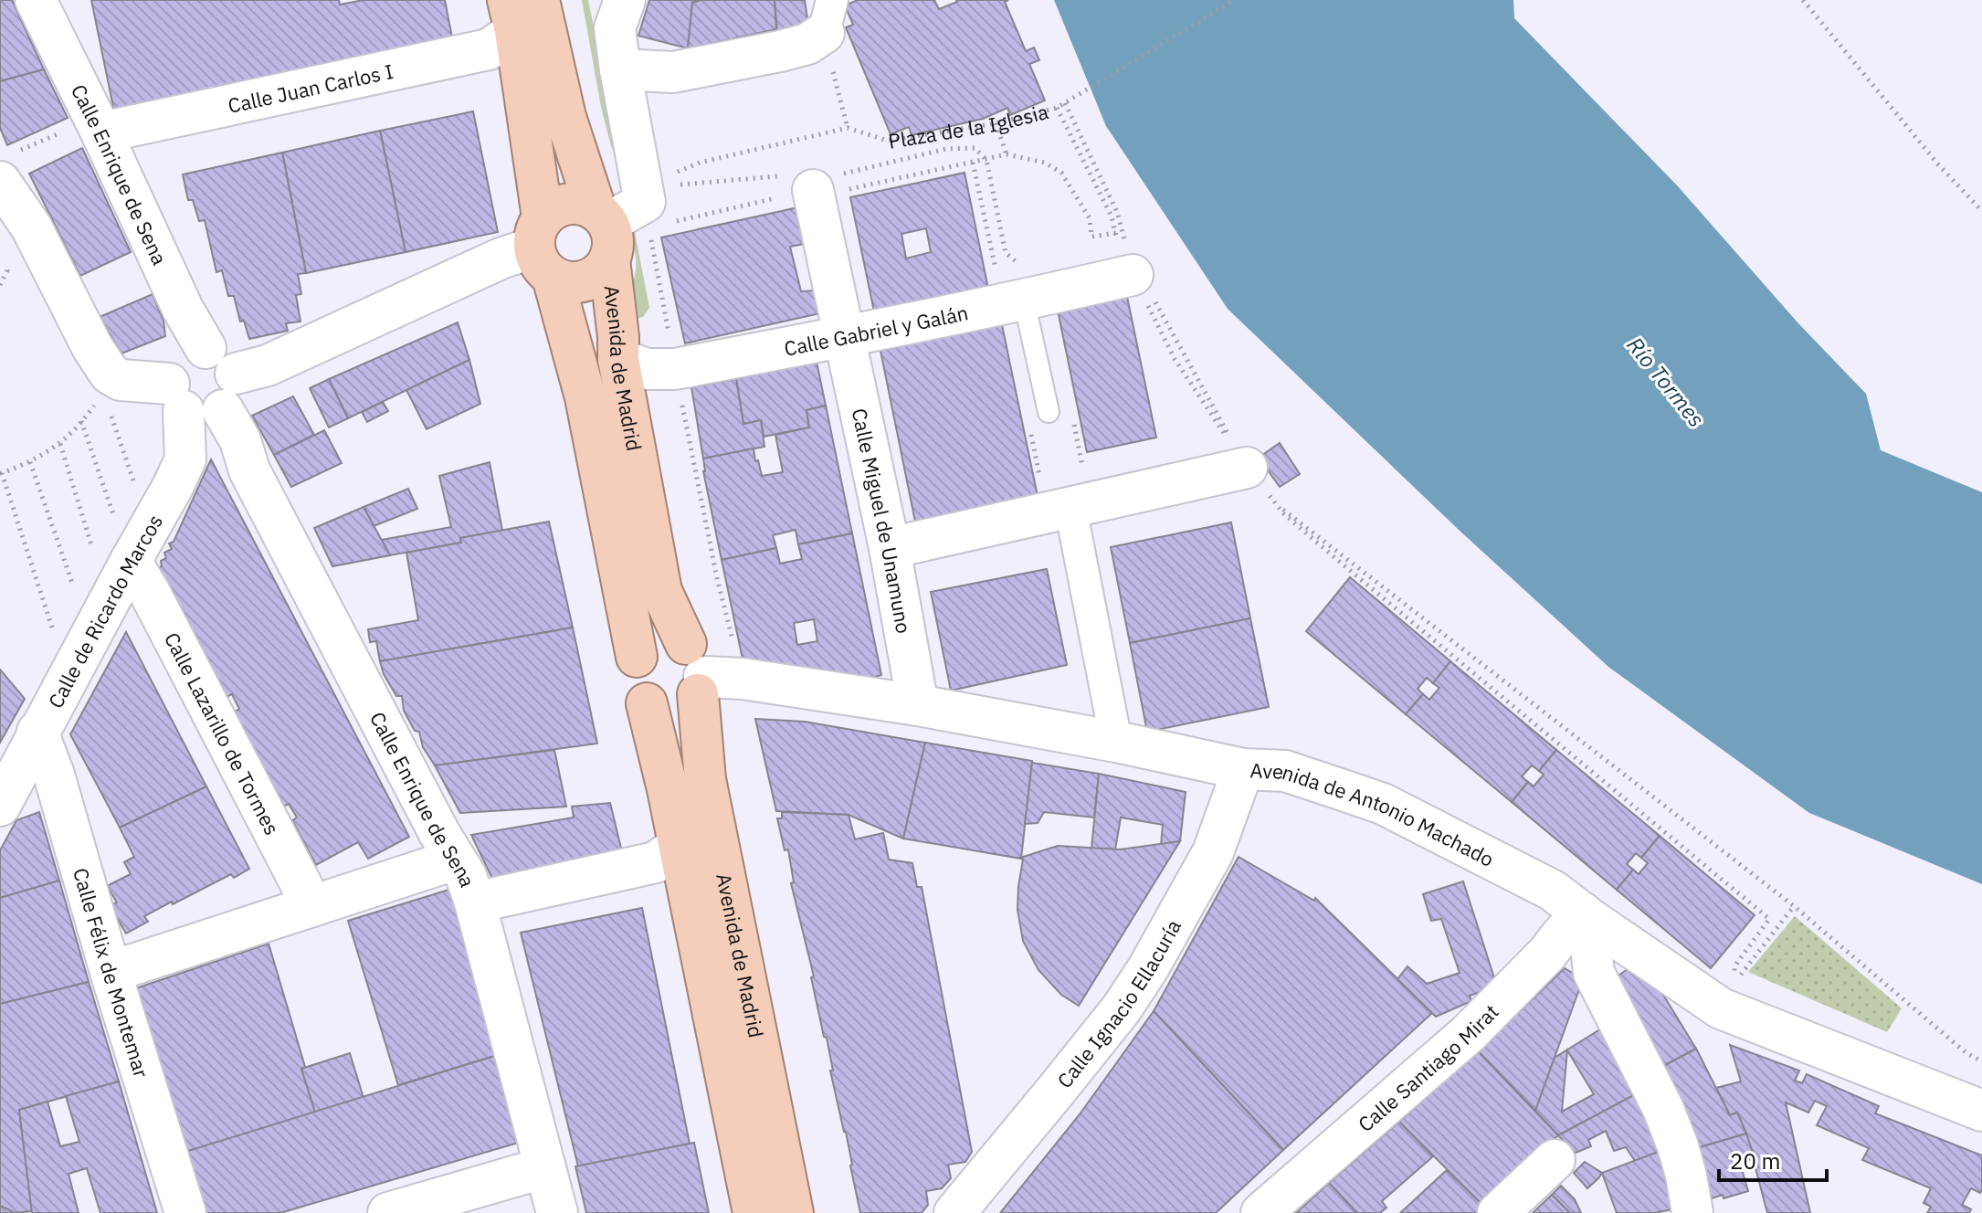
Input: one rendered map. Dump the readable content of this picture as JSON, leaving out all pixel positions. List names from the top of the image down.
{
  "streets": {
    "highway": ["Avenida de Madrid"],
    "street": [
      "Calle Juan Carlos I",
      "Calle Enrique de Sena",
      "Calle Gabriel y Galán",
      "Calle Miguel de Unamuno",
      "Calle de Ricardo Marcos",
      "Calle Lazarillo de Tormes",
      "Avenida de Antonio Machado",
      "Calle Félix de Montemar",
      "Calle Ignacio Ellacuría",
      "Calle Santiago Mirat"
    ],
    "path": ["Plaza de la Iglesia"]
  },
  "crossings": [
    ["Calle Juan Carlos I", "Calle Enrique de Sena"],
    ["Calle Juan Carlos I", "Avenida de Madrid"],
    ["Calle Gabriel y Galán", "Avenida de Madrid"],
    ["Calle Gabriel y Galán", "Calle Miguel de Unamuno"],
    ["Avenida de Madrid", "Avenida de Antonio Machado"],
    ["Calle Miguel de Unamuno", "Avenida de Antonio Machado"],
    ["Calle de Ricardo Marcos", "Calle Lazarillo de Tormes"],
    ["Calle de Ricardo Marcos", "Calle Félix de Montemar"],
    ["Avenida de Antonio Machado", "Calle Ignacio Ellacuría"],
    ["Avenida de Antonio Machado", "Calle Santiago Mirat"]
  ],
  "water": ["Río Tormes"],
  "scale_bar": "20 m"
}
